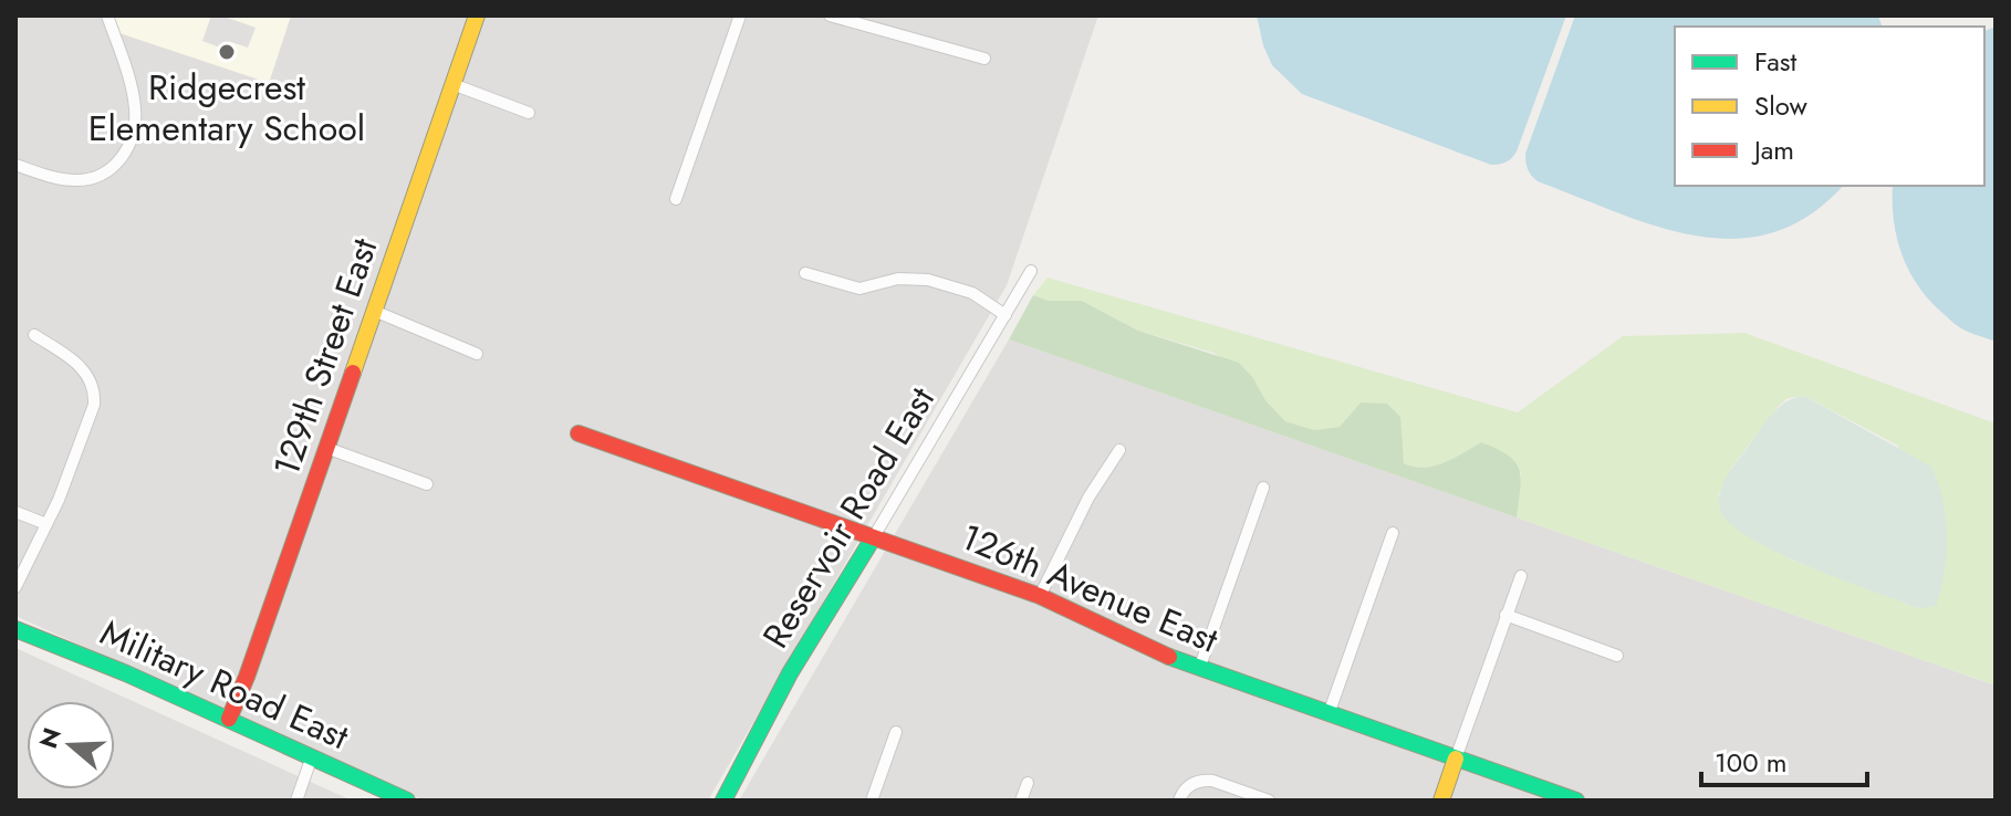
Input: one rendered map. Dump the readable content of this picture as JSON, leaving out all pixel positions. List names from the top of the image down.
{
  "streets": {
    "street": [
      "129th Street East",
      "Reservoir Road East",
      "126th Avenue East",
      "Military Road East"
    ]
  },
  "crossings": [
    ["129th Street East", "Military Road East"],
    ["Reservoir Road East", "126th Avenue East"]
  ],
  "places": ["Ridgecrest Elementary School"],
  "legend": ["Fast", "Slow", "Jam"],
  "scale_bar": "100 m",
  "north": "left"
}
